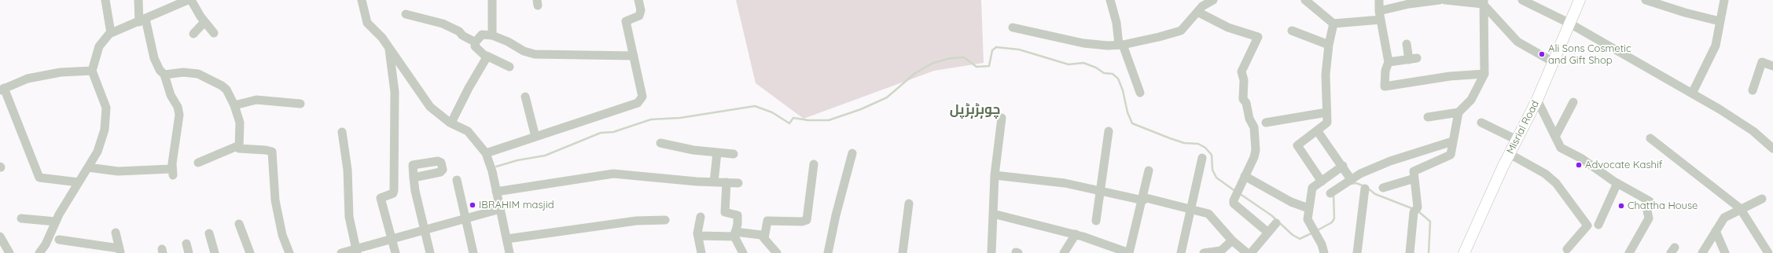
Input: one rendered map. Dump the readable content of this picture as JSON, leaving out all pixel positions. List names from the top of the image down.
{
  "streets": {
    "main road": ["Misrial Road"]
  },
  "districts": ["چوہڑہڑپل"],
  "places": [
    "Ali Sons Cosmetic and Gift Shop",
    "Advocate Kashif",
    "IBRAHIM masjid",
    "Chattha House"
  ]
}
